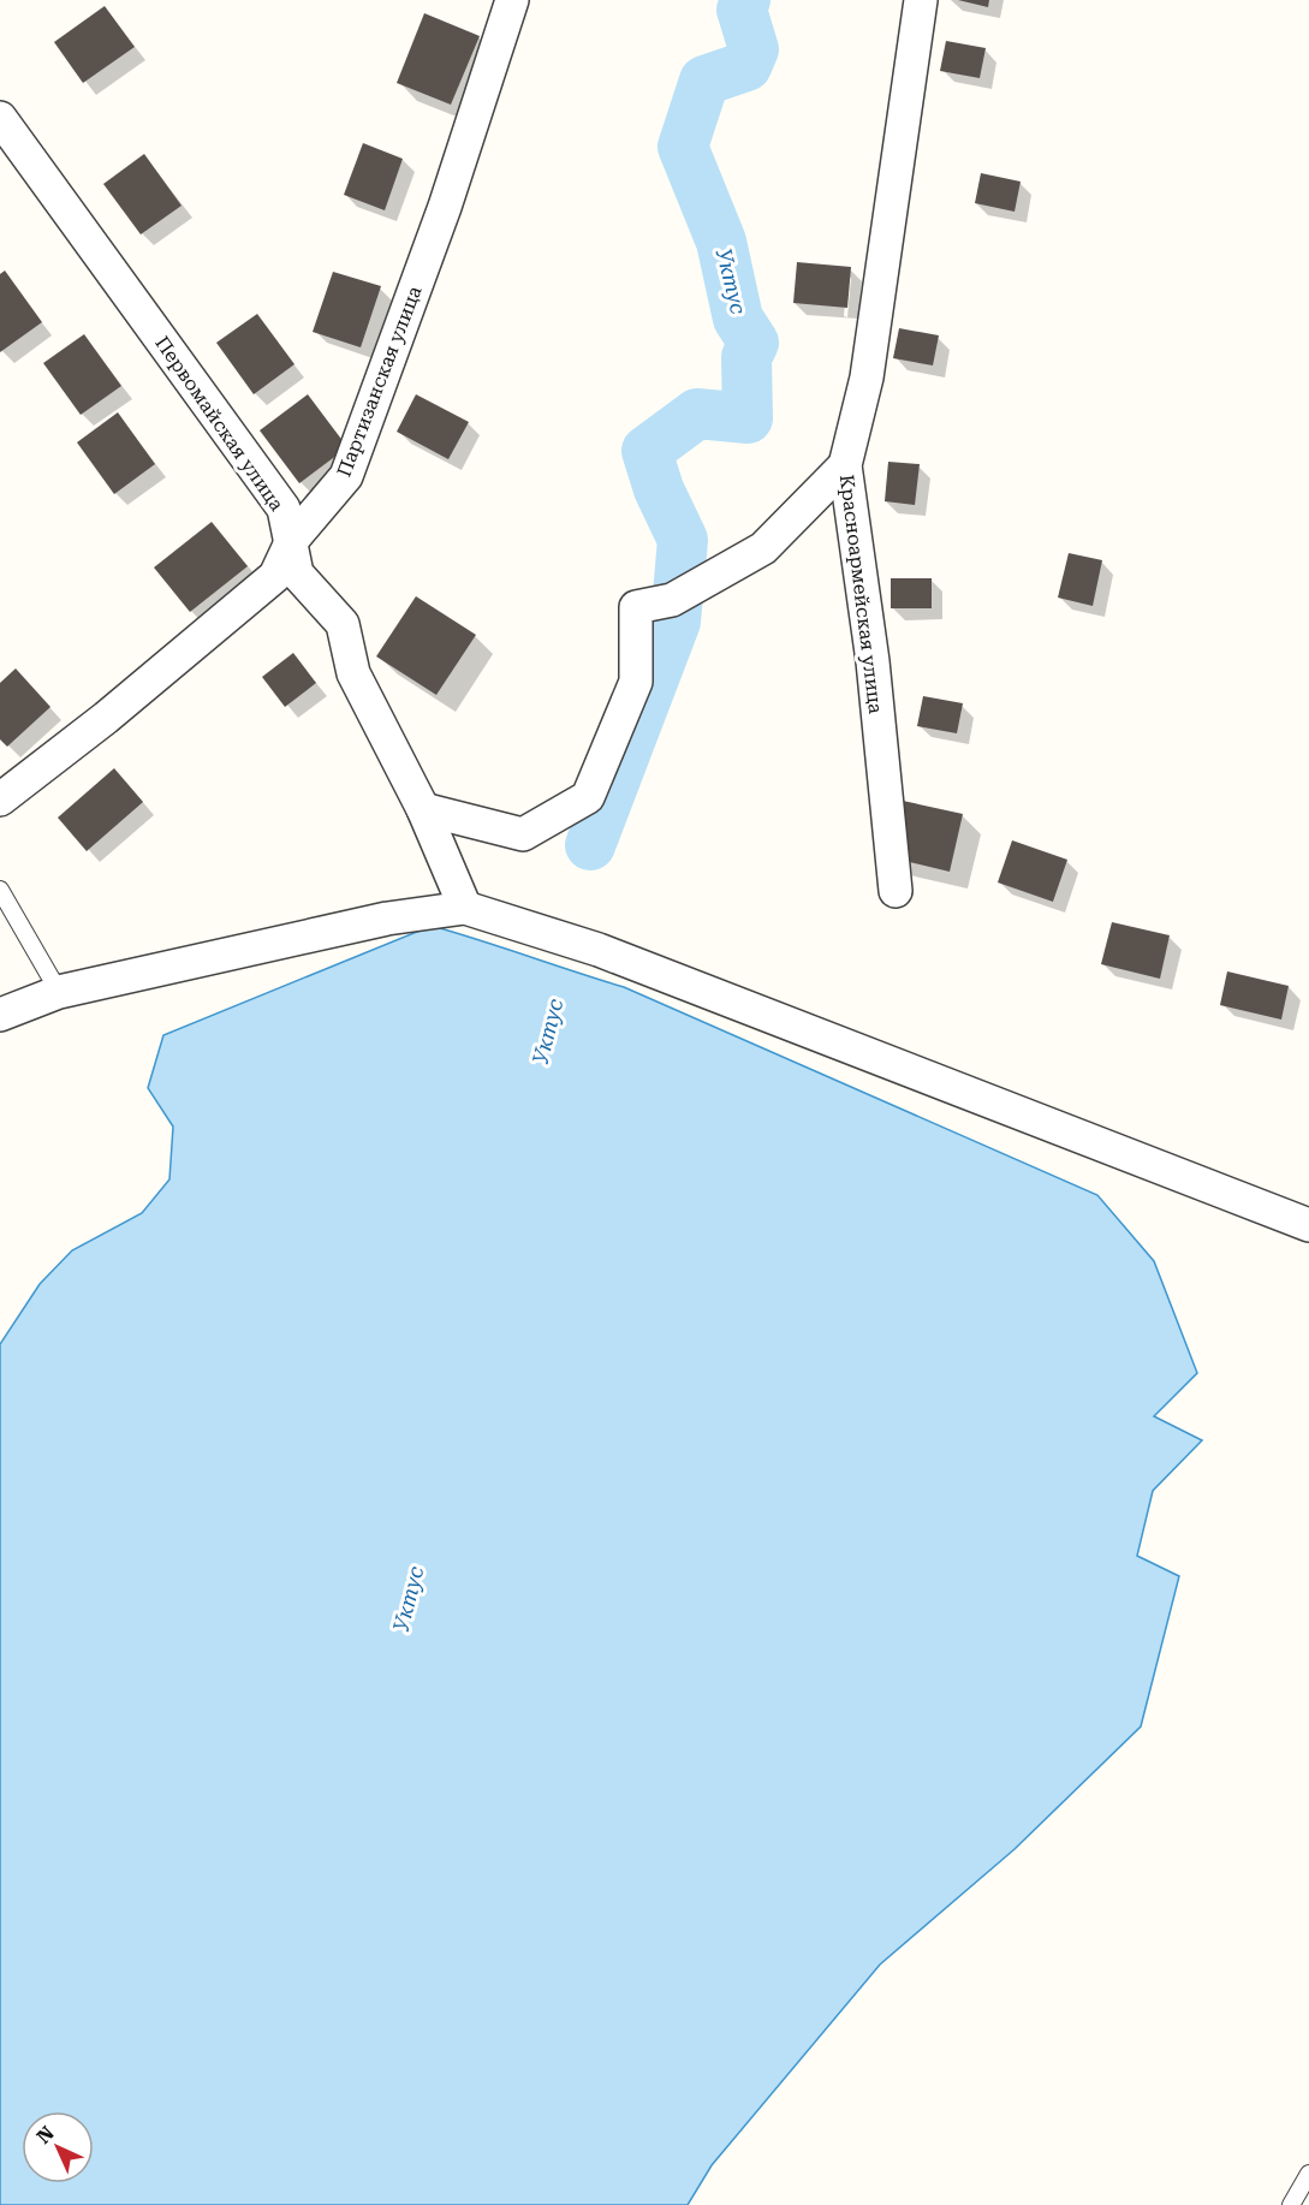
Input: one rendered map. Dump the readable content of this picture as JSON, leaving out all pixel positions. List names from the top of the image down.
{
  "streets": {
    "street": ["Партизанская улица", "Первомайская улица", "Красноармейская улица"]
  },
  "crossings": [
    ["Партизанская улица", "Первомайская улица"]
  ],
  "water": ["Уктус"],
  "north": "top left"
}
